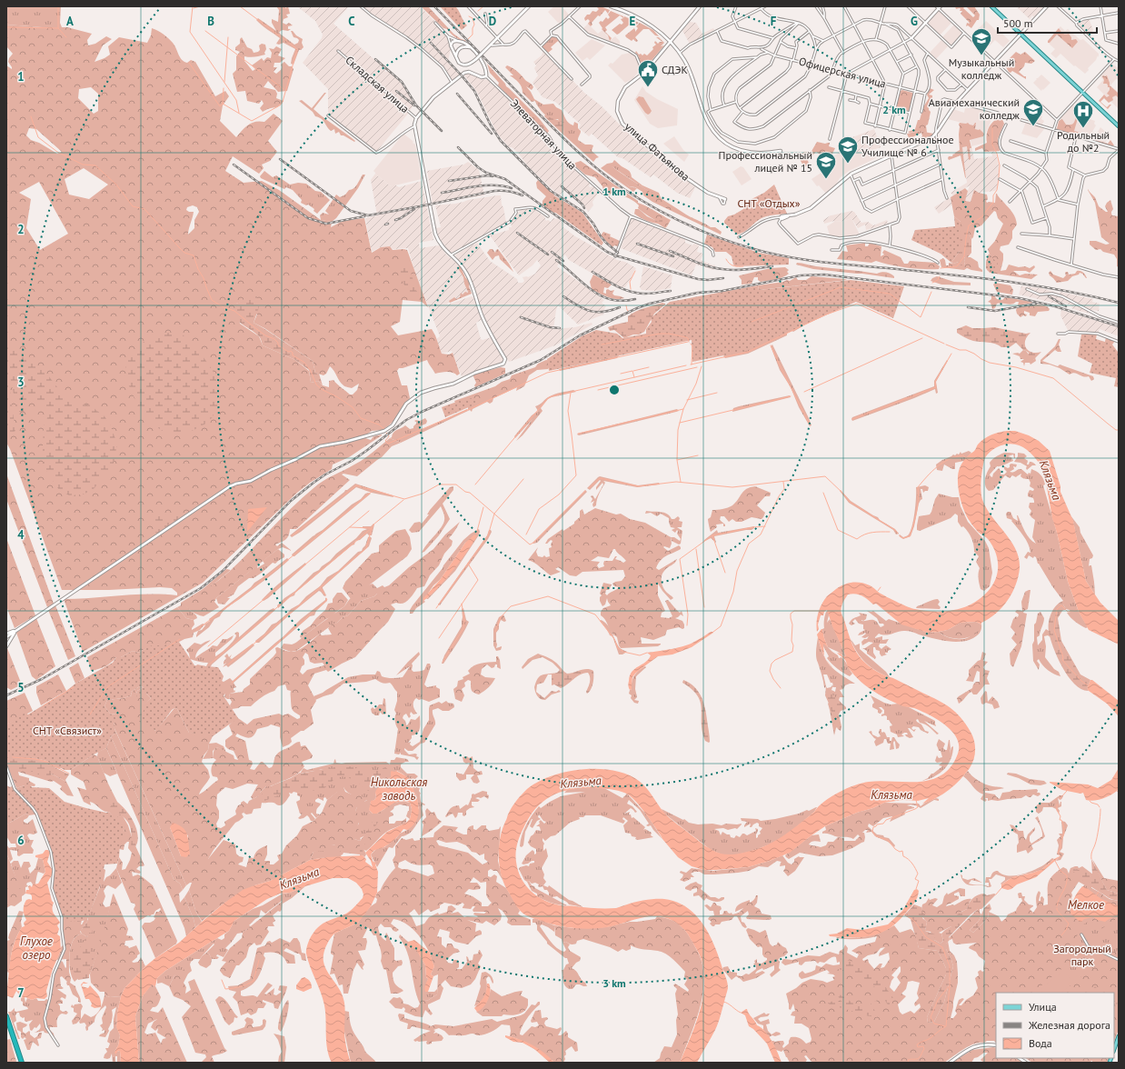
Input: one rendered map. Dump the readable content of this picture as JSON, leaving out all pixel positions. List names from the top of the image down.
{
  "streets": {
    "main road": ["улица Фатьянова"],
    "street": ["Офицерская улица", "Складская улица", "Элеваторная улица"]
  },
  "water": [
    "Клязьма",
    "Никольская заводь",
    "Мелкое",
    "Глухое озеро"
  ],
  "parks": ["СНТ «Отдых»", "СНТ «Связист»", "Загородный парк"],
  "places": {
    "school or university": [
      "Музыкальный колледж",
      "Авиамеханический колледж",
      "Профессиональное Училище № 6",
      "Профессиональный лицей № 15"
    ],
    "public building": ["СДЭК"],
    "hospital": ["Родильный до №2"]
  },
  "legend": ["Улица", "Железная дорога", "Вода"],
  "scale_bar": "500 m",
  "grid": {
    "columns": [
      "A",
      "B",
      "C",
      "D",
      "E",
      "F",
      "G"
    ],
    "rows": [
      "1",
      "2",
      "3",
      "4",
      "5",
      "6",
      "7"
    ]
  },
  "rings": ["2 km", "1 km", "3 km"]
}
